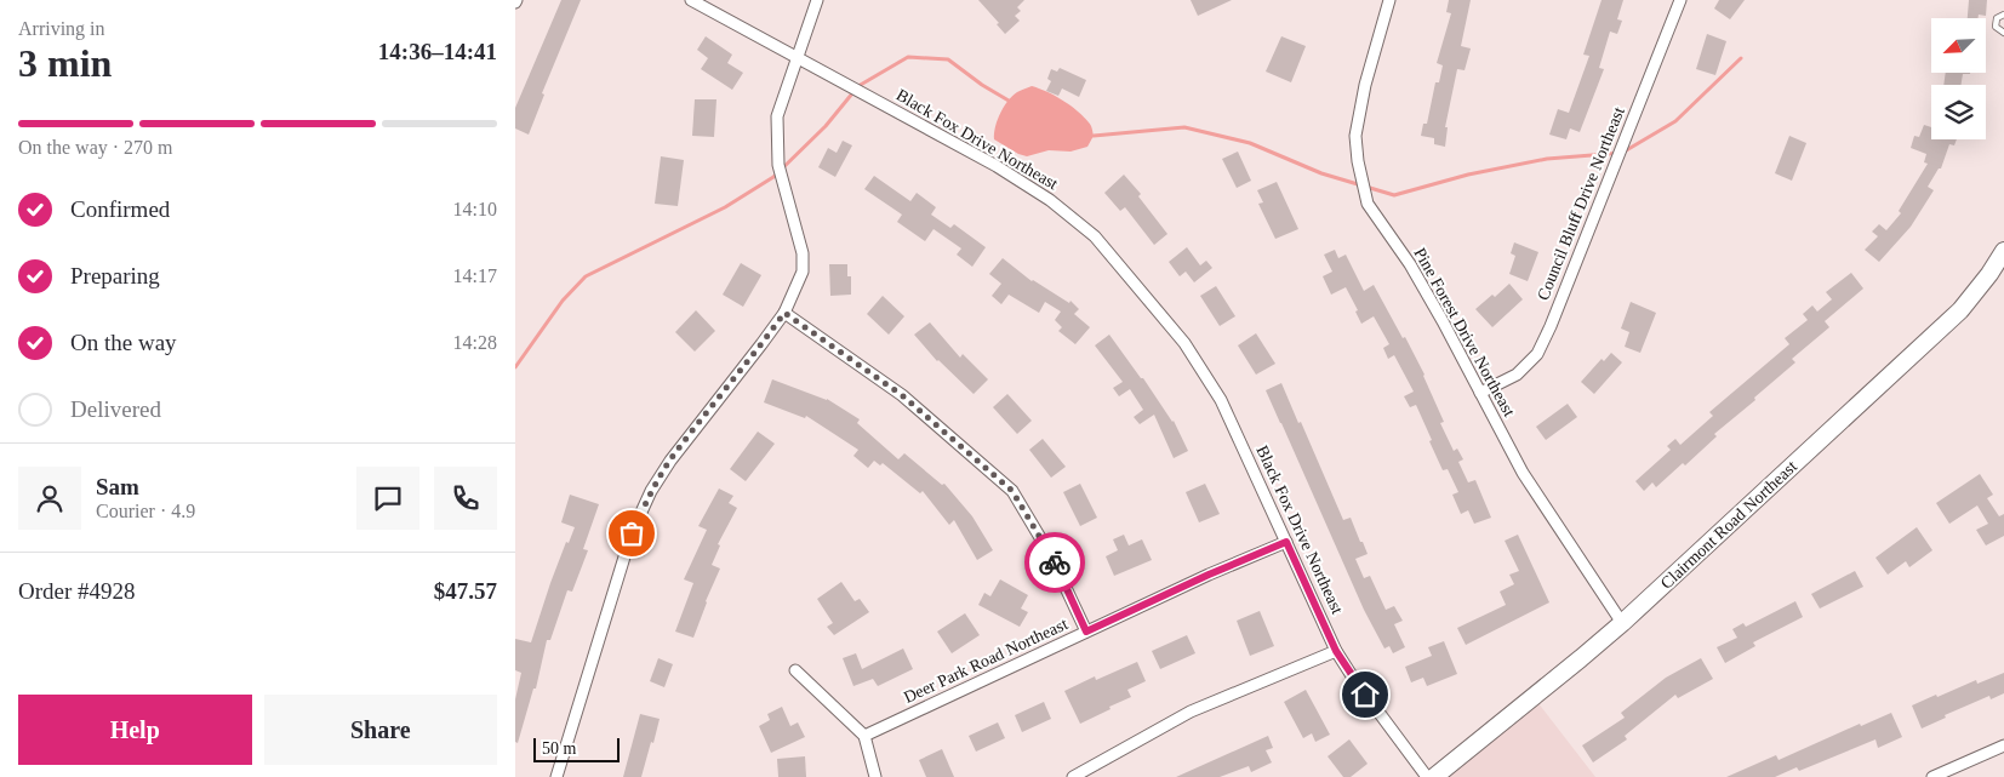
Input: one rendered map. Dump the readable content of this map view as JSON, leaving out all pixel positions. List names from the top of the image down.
{
  "streets": {
    "main road": ["Clairmont Road Northeast"],
    "street": [
      "Black Fox Drive Northeast",
      "Council Bluff Drive Northeast",
      "Pine Forest Drive Northeast",
      "Deer Park Road Northeast"
    ]
  },
  "crossings": [
    ["Black Fox Drive Northeast", "Deer Park Road Northeast"],
    ["Council Bluff Drive Northeast", "Pine Forest Drive Northeast"],
    ["Pine Forest Drive Northeast", "Clairmont Road Northeast"]
  ],
  "scale_bar": "50 m",
  "north": "bottom left",
  "page": {
    "heading": ["3 min", "Arriving in", "14:36–14:41"],
    "panel": [
      "Sam",
      "Courier · 4.9",
      "Order #4928",
      "$47.57"
    ],
    "bar": "On the way · 270 m",
    "list": [
      ["Confirmed", "14:10"],
      ["Preparing", "14:17"],
      ["On the way", "14:28"],
      "Delivered"
    ],
    "buttons": ["Help", "Share"],
    "scale": "50 m"
  }
}
